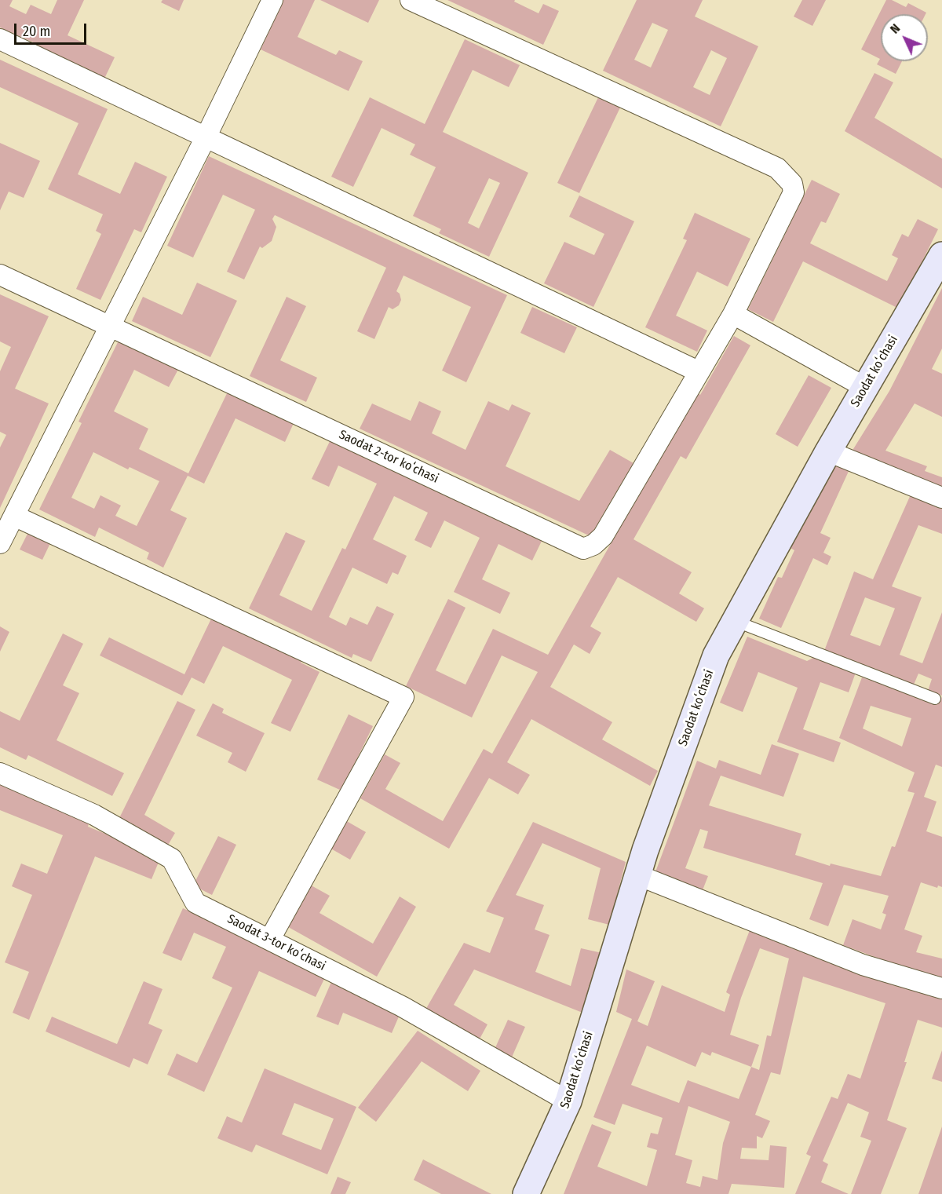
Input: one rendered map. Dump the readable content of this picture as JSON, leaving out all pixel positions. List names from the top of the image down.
{
  "streets": {
    "street": ["Saodat koʻchasi", "Saodat 2-tor koʻchasi", "Saodat 3-tor koʻchasi"]
  },
  "crossings": [
    ["Saodat koʻchasi", "Saodat 3-tor koʻchasi"]
  ],
  "scale_bar": "20 m",
  "north": "top left"
}
